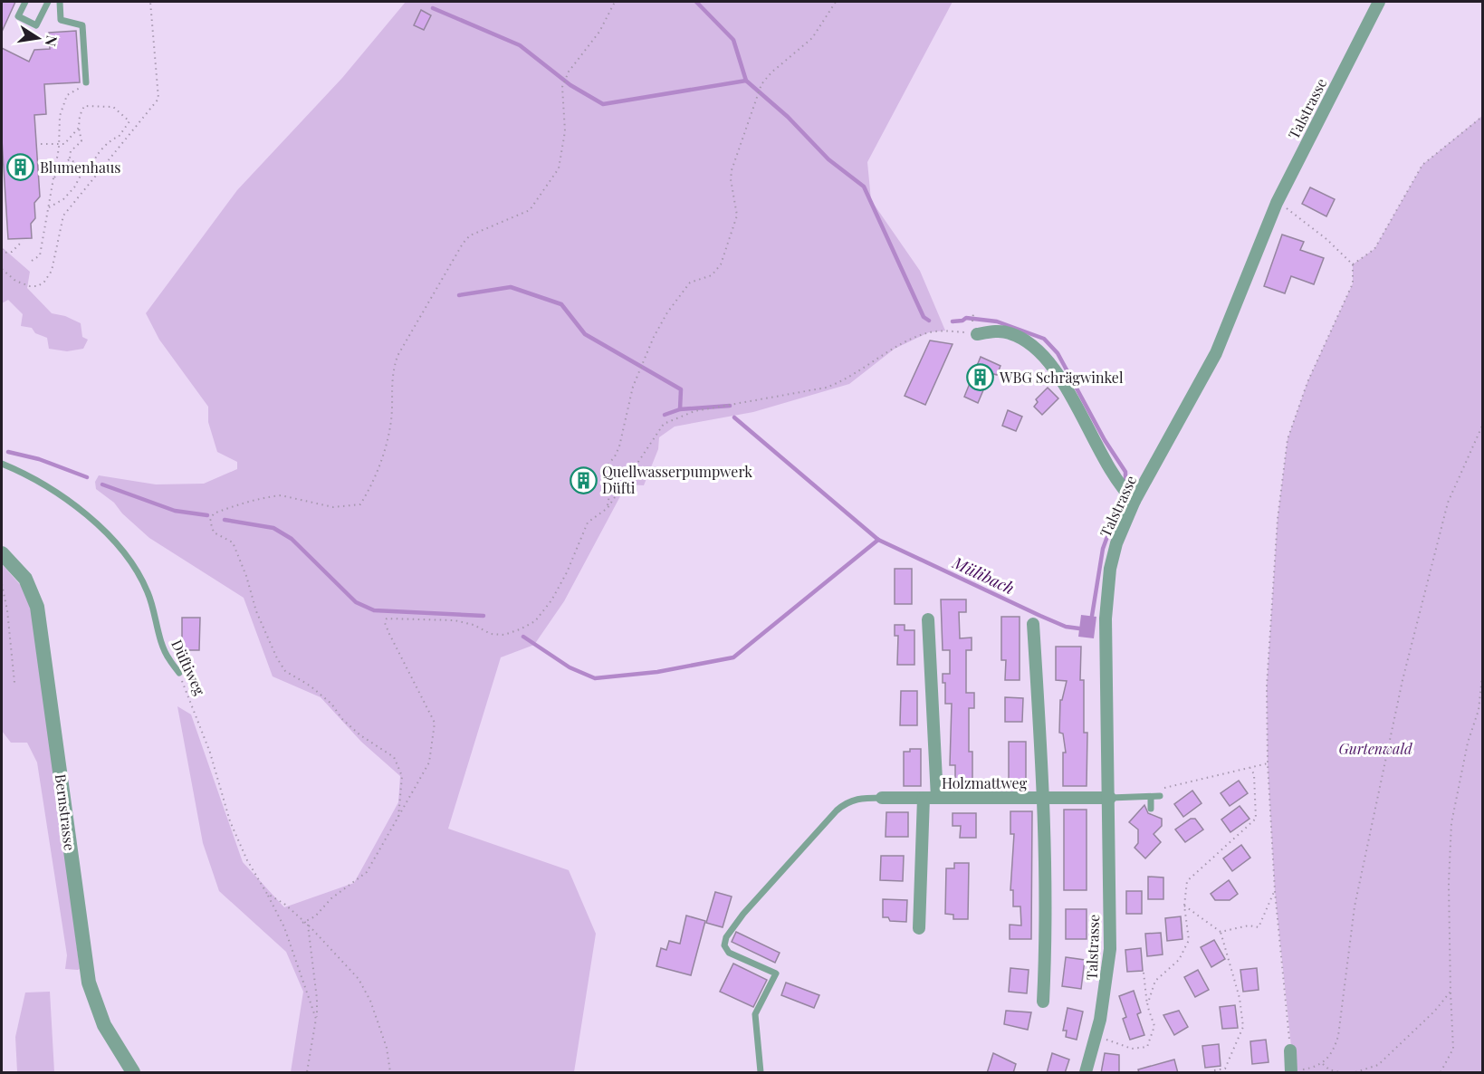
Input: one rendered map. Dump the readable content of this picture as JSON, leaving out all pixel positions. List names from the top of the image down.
{
  "streets": {
    "street": ["Talstrasse", "Holzmattweg", "Bernstrasse"],
    "lane": ["Düftiweg"]
  },
  "crossings": [
    ["Talstrasse", "Holzmattweg"]
  ],
  "water": ["Mülibach"],
  "parks": ["Gurtenwald"],
  "places": {
    "building": ["Blumenhaus", "WBG Schrägwinkel", "Quellwasserpumpwerk Düfti"]
  },
  "north": "right"
}
